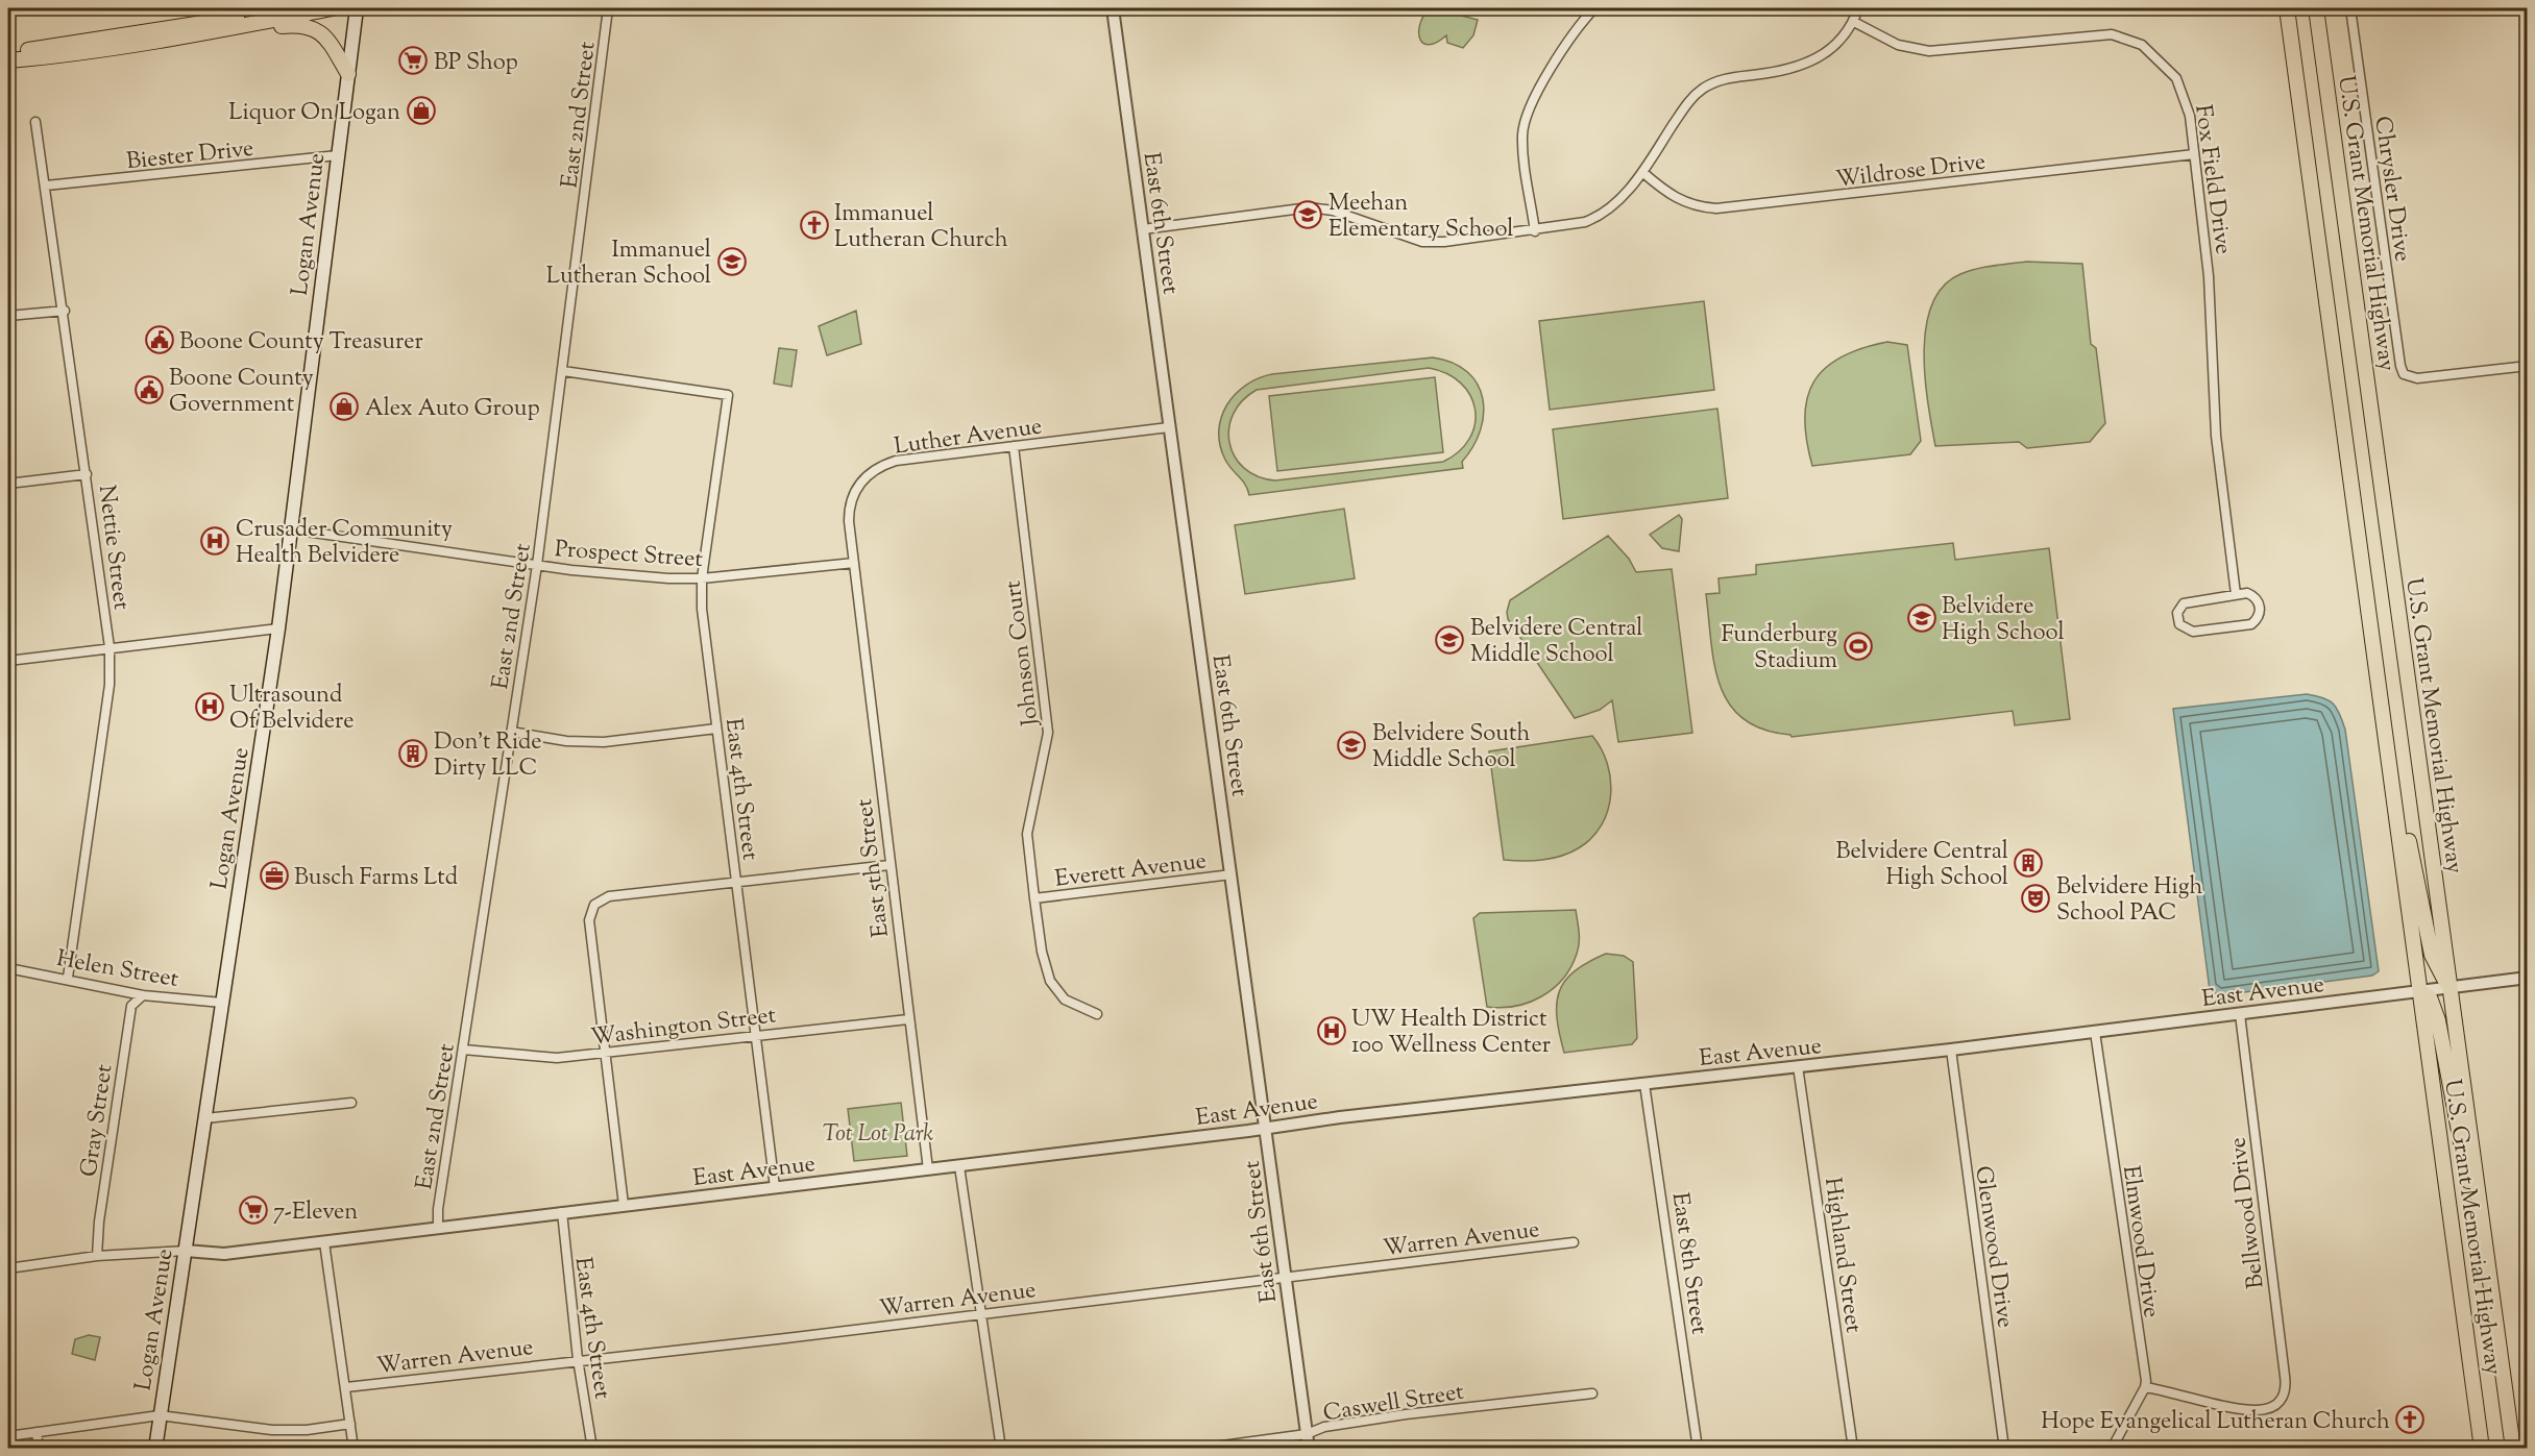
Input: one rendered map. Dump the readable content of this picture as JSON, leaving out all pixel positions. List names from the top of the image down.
{
  "streets": {
    "main road": ["U.S. Grant Memorial Highway", "Logan Avenue"],
    "street": [
      "East 2nd Street",
      "Biester Drive",
      "Wildrose Drive",
      "Fox Field Drive",
      "Chrysler Drive",
      "East 6th Street",
      "Luther Avenue",
      "Nettie Street",
      "Prospect Street",
      "Johnson Court",
      "East 4th Street",
      "East 5th Street",
      "Everett Avenue",
      "Helen Street",
      "East Avenue",
      "Washington Street",
      "Gray Street",
      "Bellwood Drive",
      "Warren Avenue",
      "Elmwood Drive",
      "Glenwood Drive",
      "Highland Street",
      "East 8th Street",
      "Caswell Street"
    ]
  },
  "crossings": [
    ["East 2nd Street", "Prospect Street"],
    ["East 2nd Street", "East 4th Street"],
    ["East 2nd Street", "East Avenue"],
    ["East 2nd Street", "Washington Street"],
    ["Biester Drive", "Logan Avenue"],
    ["Biester Drive", "Nettie Street"],
    ["Wildrose Drive", "Fox Field Drive"],
    ["East 6th Street", "Luther Avenue"],
    ["East 6th Street", "Everett Avenue"],
    ["East 6th Street", "East Avenue"],
    ["East 6th Street", "Warren Avenue"],
    ["East 6th Street", "Caswell Street"],
    ["U.S. Grant Memorial Highway", "East Avenue"],
    ["Logan Avenue", "Prospect Street"],
    ["Logan Avenue", "Helen Street"],
    ["Logan Avenue", "East Avenue"],
    ["Luther Avenue", "Prospect Street"],
    ["Luther Avenue", "Johnson Court"],
    ["Luther Avenue", "East 5th Street"],
    ["Nettie Street", "Helen Street"],
    ["Prospect Street", "East 4th Street"],
    ["Prospect Street", "East 5th Street"],
    ["Johnson Court", "Everett Avenue"],
    ["East 4th Street", "East Avenue"],
    ["East 4th Street", "Washington Street"],
    ["East 4th Street", "Warren Avenue"],
    ["East 5th Street", "East Avenue"],
    ["East 5th Street", "Washington Street"],
    ["Helen Street", "Gray Street"],
    ["East Avenue", "Gray Street"],
    ["East Avenue", "Bellwood Drive"],
    ["East Avenue", "Elmwood Drive"],
    ["East Avenue", "Glenwood Drive"],
    ["East Avenue", "Highland Street"],
    ["East Avenue", "East 8th Street"],
    ["Bellwood Drive", "Elmwood Drive"]
  ],
  "parks": ["Tot Lot Park"],
  "places": {
    "supermarket": ["BP Shop", "7-Eleven"],
    "shop": ["Liquor On Logan", "Alex Auto Group"],
    "school or university": [
      "Meehan Elementary School",
      "Immanuel Lutheran School",
      "Belvidere High School",
      "Belvidere Central Middle School",
      "Belvidere South Middle School"
    ],
    "church": ["Immanuel Lutheran Church", "Hope Evangelical Lutheran Church"],
    "public building": ["Boone County Treasurer", "Boone County Government"],
    "hospital": ["Crusader Community Health Belvidere", "Ultrasound Of Belvidere", "UW Health District 100 Wellness Center"],
    "sports": ["Funderburg Stadium"],
    "building": ["Don’t Ride Dirty LLC", "Belvidere Central High School"],
    "office": ["Busch Farms Ltd"],
    "theatre": ["Belvidere High School PAC"]
  }
}
